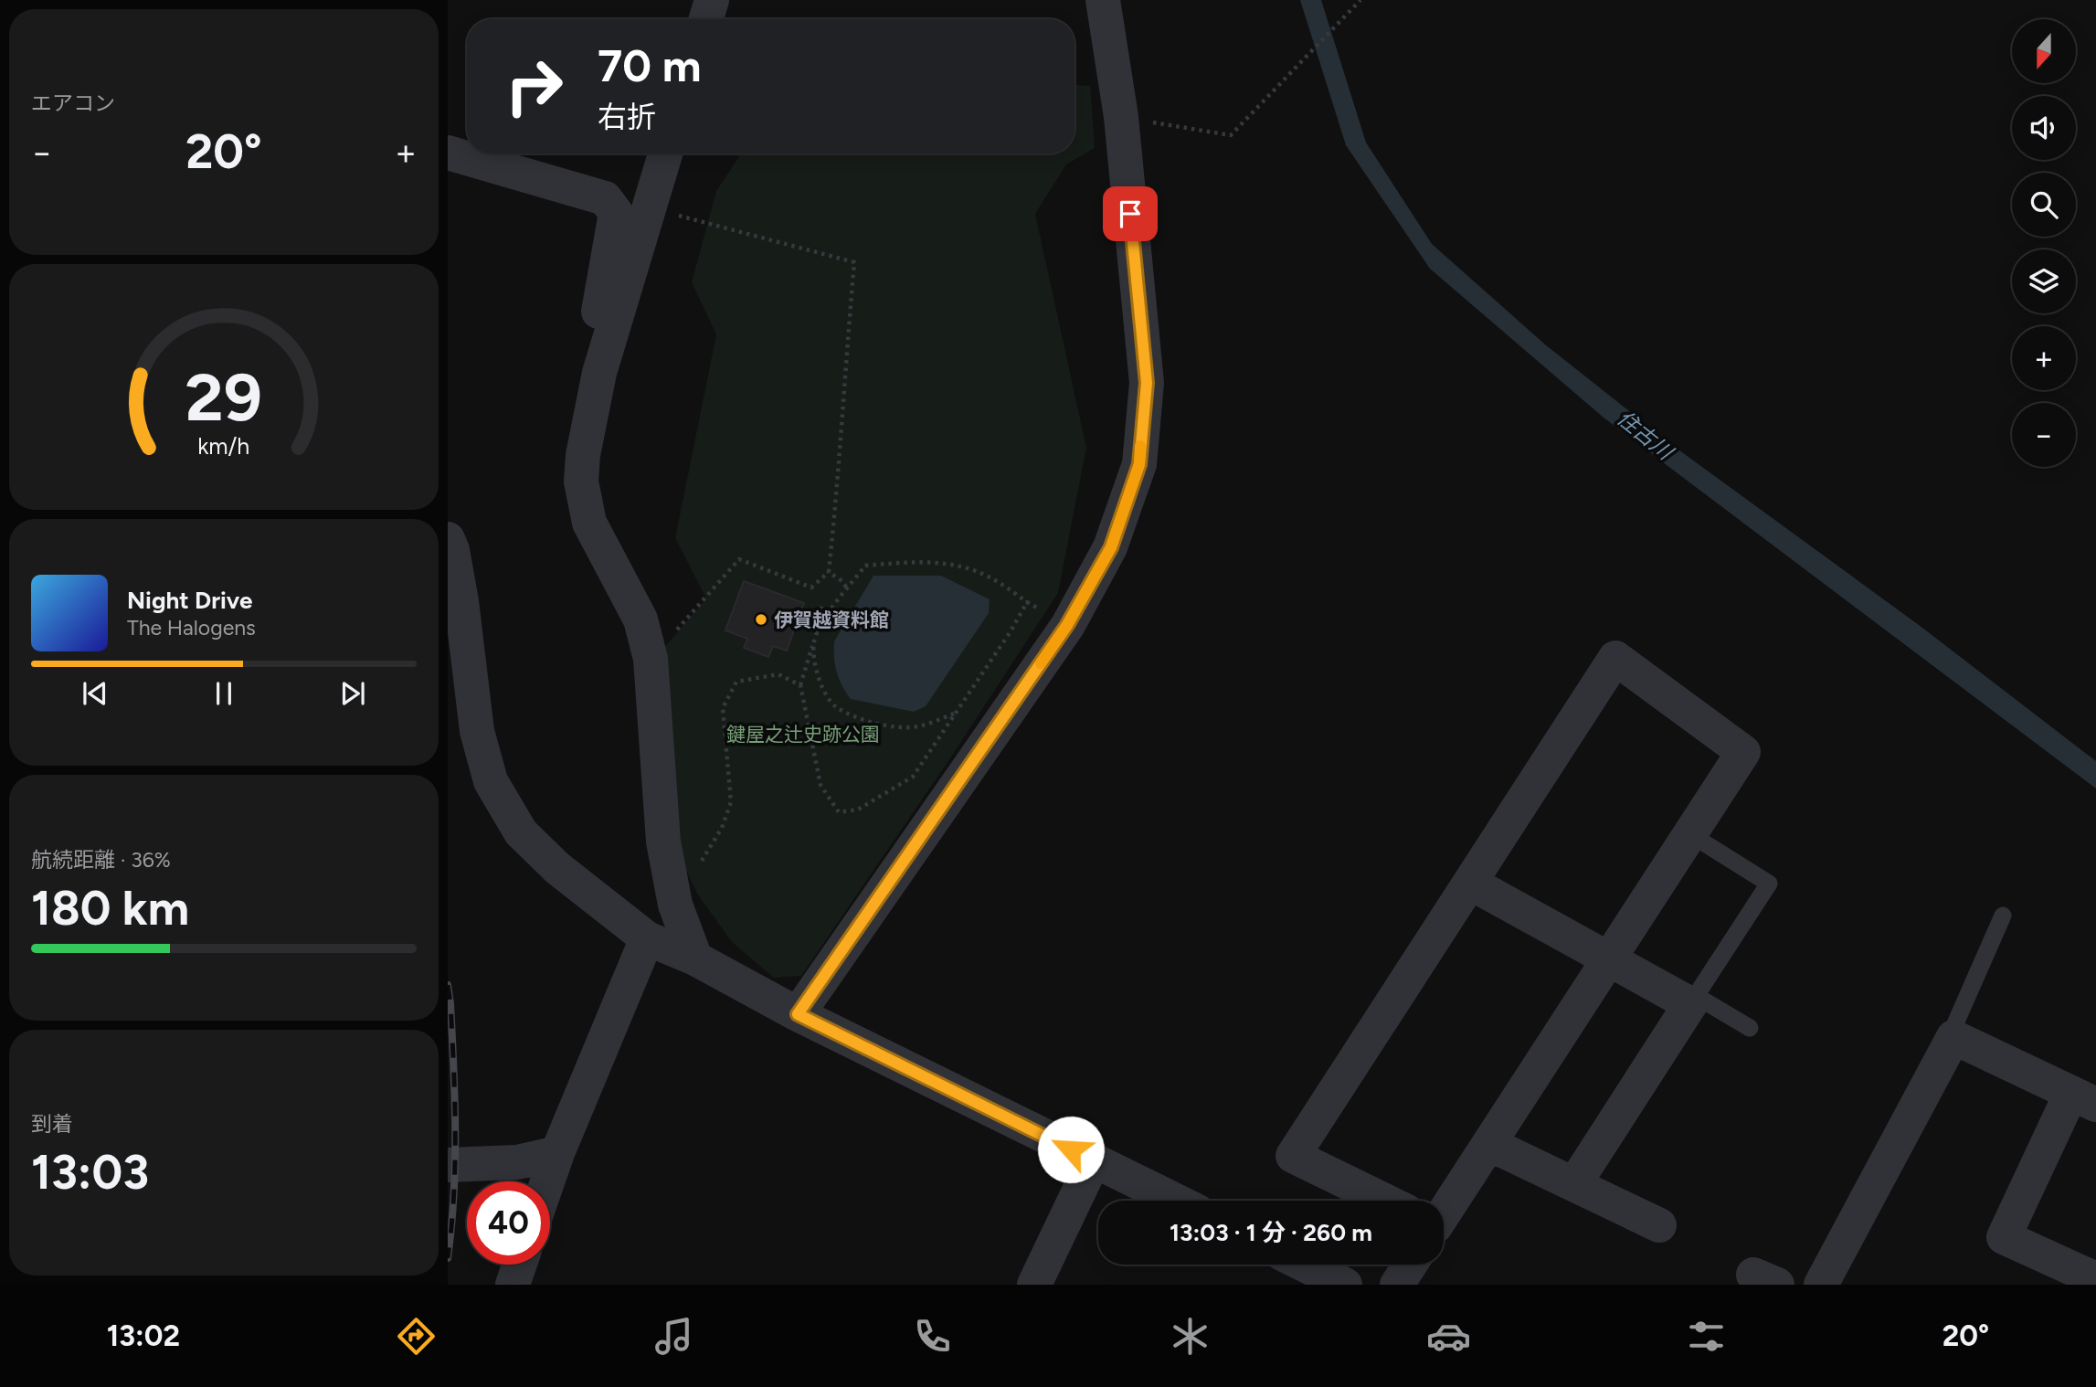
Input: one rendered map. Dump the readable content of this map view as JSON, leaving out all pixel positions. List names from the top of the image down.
{
  "water": ["住古川"],
  "parks": ["鍵屋之辻史跡公園"],
  "places": ["伊賀越資料館"],
  "north": "bottom",
  "page": {
    "tile": [
      "エアコン",
      ["航続距離 · 36%", "180 km"],
      ["到着", "13:03"]
    ],
    "map_buttons": ["+", "−"],
    "turn": ["70 m", "右折"],
    "heat": ["−", "20°", "+"],
    "song": ["Night Drive", "The Halogens"],
    "limit": "40",
    "trip": "13:03 · 1 分 · 260 m",
    "tabs": ["13:02", "20°"],
    "gauge": ["29", "km/h"]
  }
}
